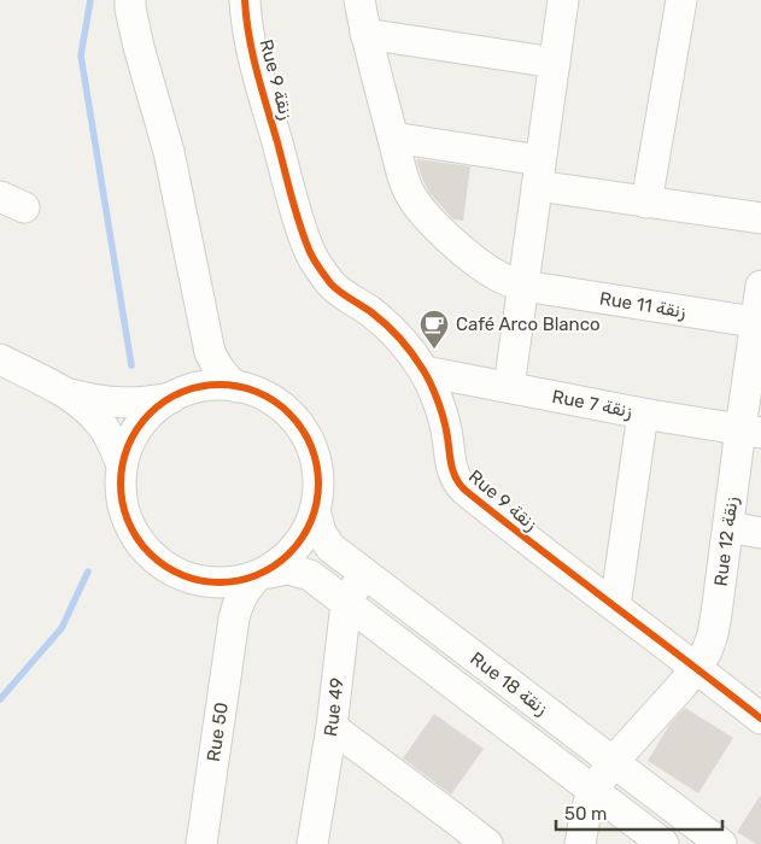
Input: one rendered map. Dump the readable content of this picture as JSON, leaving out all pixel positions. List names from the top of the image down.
{
  "streets": {
    "street": [
      "Rue 9 زنقة",
      "Rue 11 زنقة",
      "Rue 7 زنقة",
      "Rue 12 زنقة",
      "Rue 18 زنقة",
      "Rue 49",
      "Rue 50"
    ]
  },
  "crossings": [
    ["Rue 9 زنقة", "Rue 7 زنقة"],
    ["Rue 9 زنقة", "Rue 12 زنقة"],
    ["Rue 11 زنقة", "Rue 12 زنقة"],
    ["Rue 7 زنقة", "Rue 12 زنقة"],
    ["Rue 12 زنقة", "Rue 18 زنقة"],
    ["Rue 18 زنقة", "Rue 49"],
    ["Rue 18 زنقة", "Rue 50"]
  ],
  "places": {
    "cafe": ["Café Arco Blanco"]
  },
  "scale_bar": "50 m"
}
